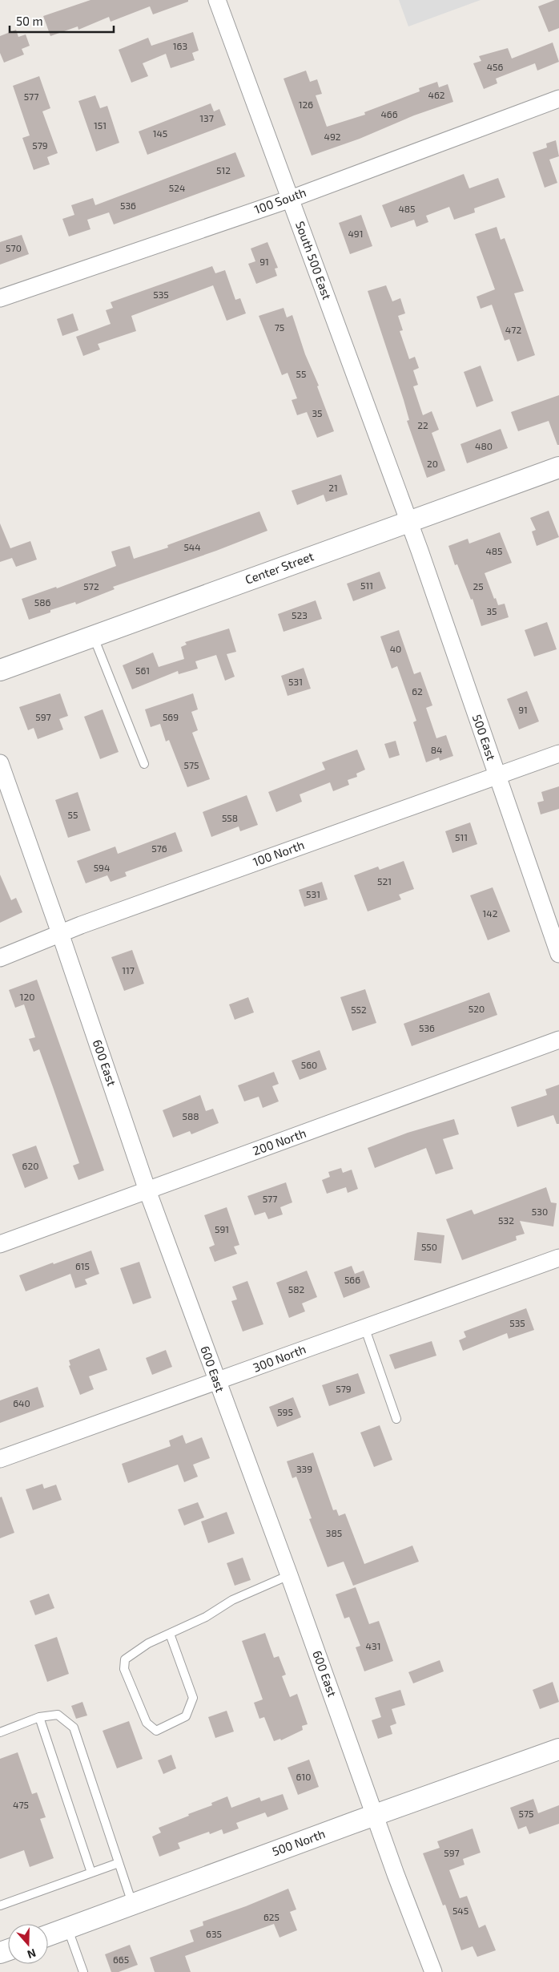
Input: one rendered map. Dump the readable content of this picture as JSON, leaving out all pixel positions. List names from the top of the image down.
{
  "streets": {
    "street": [
      "100 South",
      "South 500 East",
      "Center Street",
      "500 East",
      "100 North",
      "600 East",
      "200 North",
      "300 North",
      "500 North"
    ]
  },
  "crossings": [
    ["100 South", "South 500 East"],
    ["South 500 East", "Center Street"],
    ["South 500 East", "500 East"],
    ["Center Street", "500 East"],
    ["500 East", "100 North"],
    ["100 North", "600 East"],
    ["600 East", "200 North"],
    ["600 East", "300 North"],
    ["600 East", "500 North"]
  ],
  "house_numbers": [
    "163",
    "456",
    "462",
    "577",
    "126",
    "466",
    "137",
    "151",
    "145",
    "492",
    "579",
    "512",
    "524",
    "536",
    "485",
    "491",
    "570",
    "91",
    "535",
    "75",
    "472",
    "55",
    "35",
    "22",
    "480",
    "20",
    "21",
    "544",
    "485",
    "511",
    "572",
    "25",
    "586",
    "35",
    "523",
    "40",
    "561",
    "531",
    "62",
    "91",
    "597",
    "569",
    "84",
    "575",
    "55",
    "558",
    "511",
    "576",
    "594",
    "521",
    "531",
    "142",
    "117",
    "120",
    "520",
    "552",
    "536",
    "560",
    "588",
    "620",
    "577",
    "530",
    "532",
    "591",
    "550",
    "615",
    "566",
    "582",
    "535",
    "579",
    "640",
    "595",
    "339",
    "385",
    "431",
    "610",
    "475",
    "575",
    "597",
    "545",
    "625",
    "635",
    "665"
  ],
  "scale_bar": "50 m",
  "north": "bottom"
}
